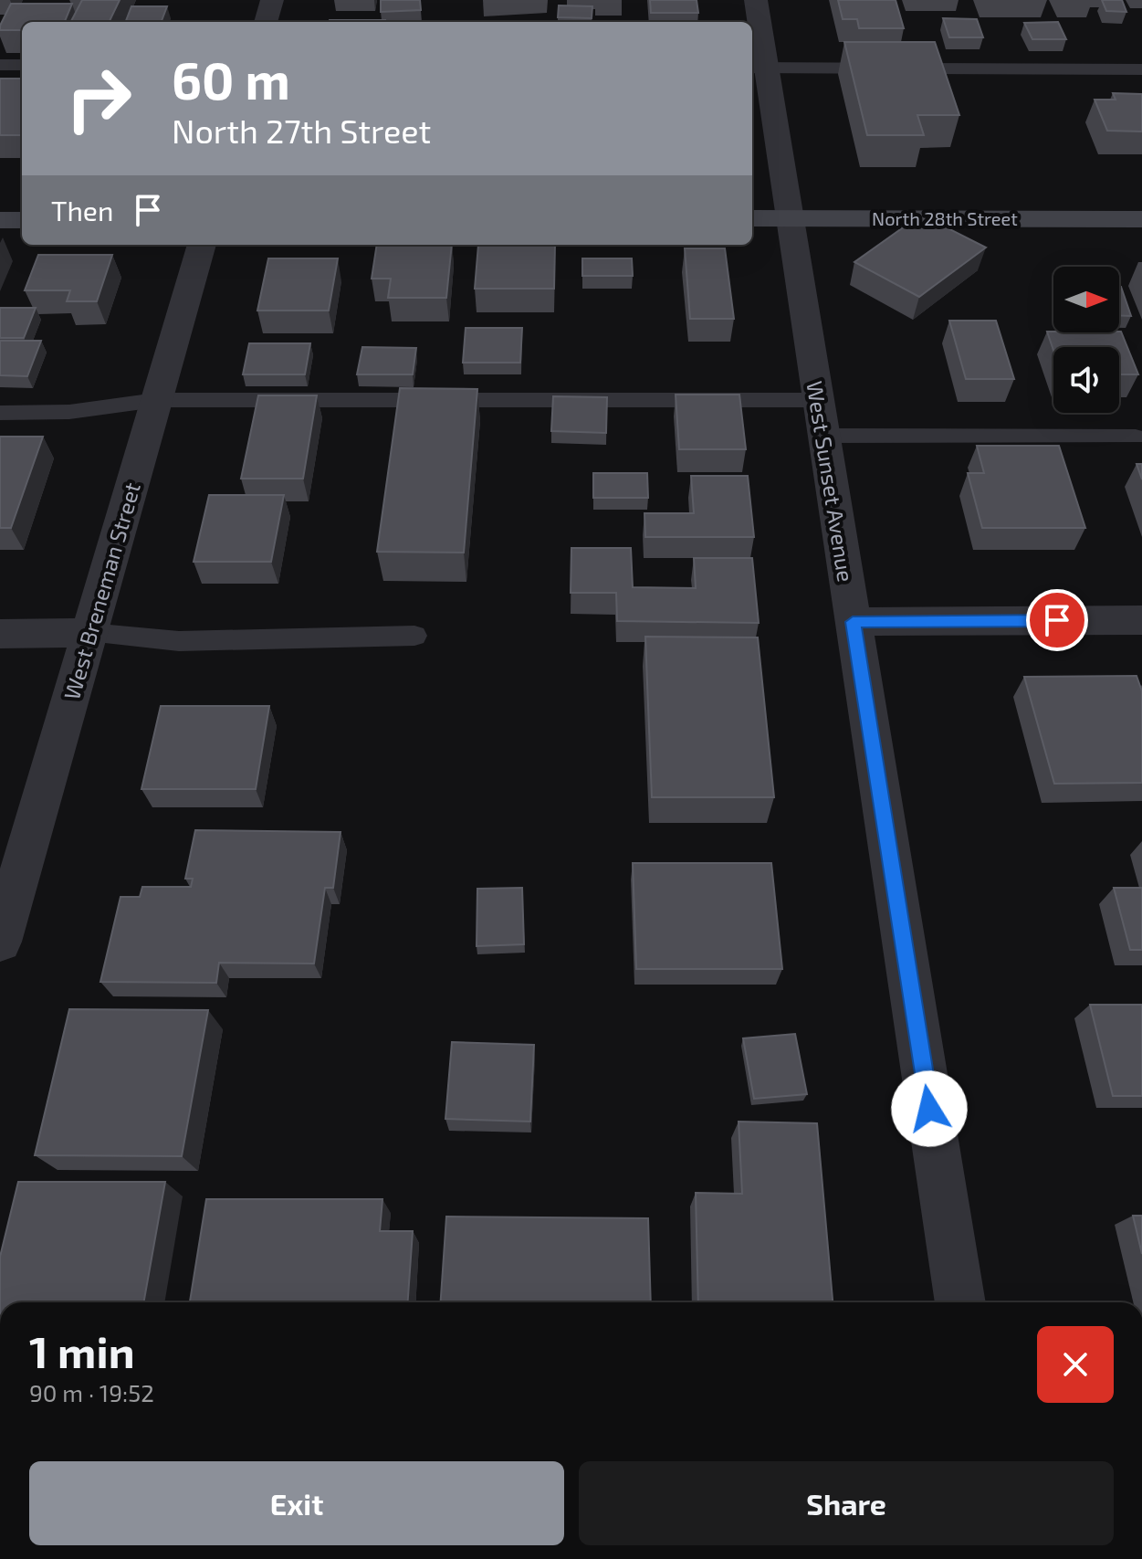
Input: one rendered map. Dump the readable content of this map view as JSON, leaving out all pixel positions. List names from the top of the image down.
{
  "streets": {
    "street": ["North 28th Street", "West Sunset Avenue", "West Breneman Street"]
  },
  "crossings": [
    ["North 28th Street", "West Sunset Avenue"]
  ],
  "north": "right",
  "page": {
    "turn": ["60 m", "North 27th Street"],
    "then": "Then",
    "heading": ["1 min", "90 m · 19:52"],
    "buttons": ["Exit", "Share"]
  }
}
